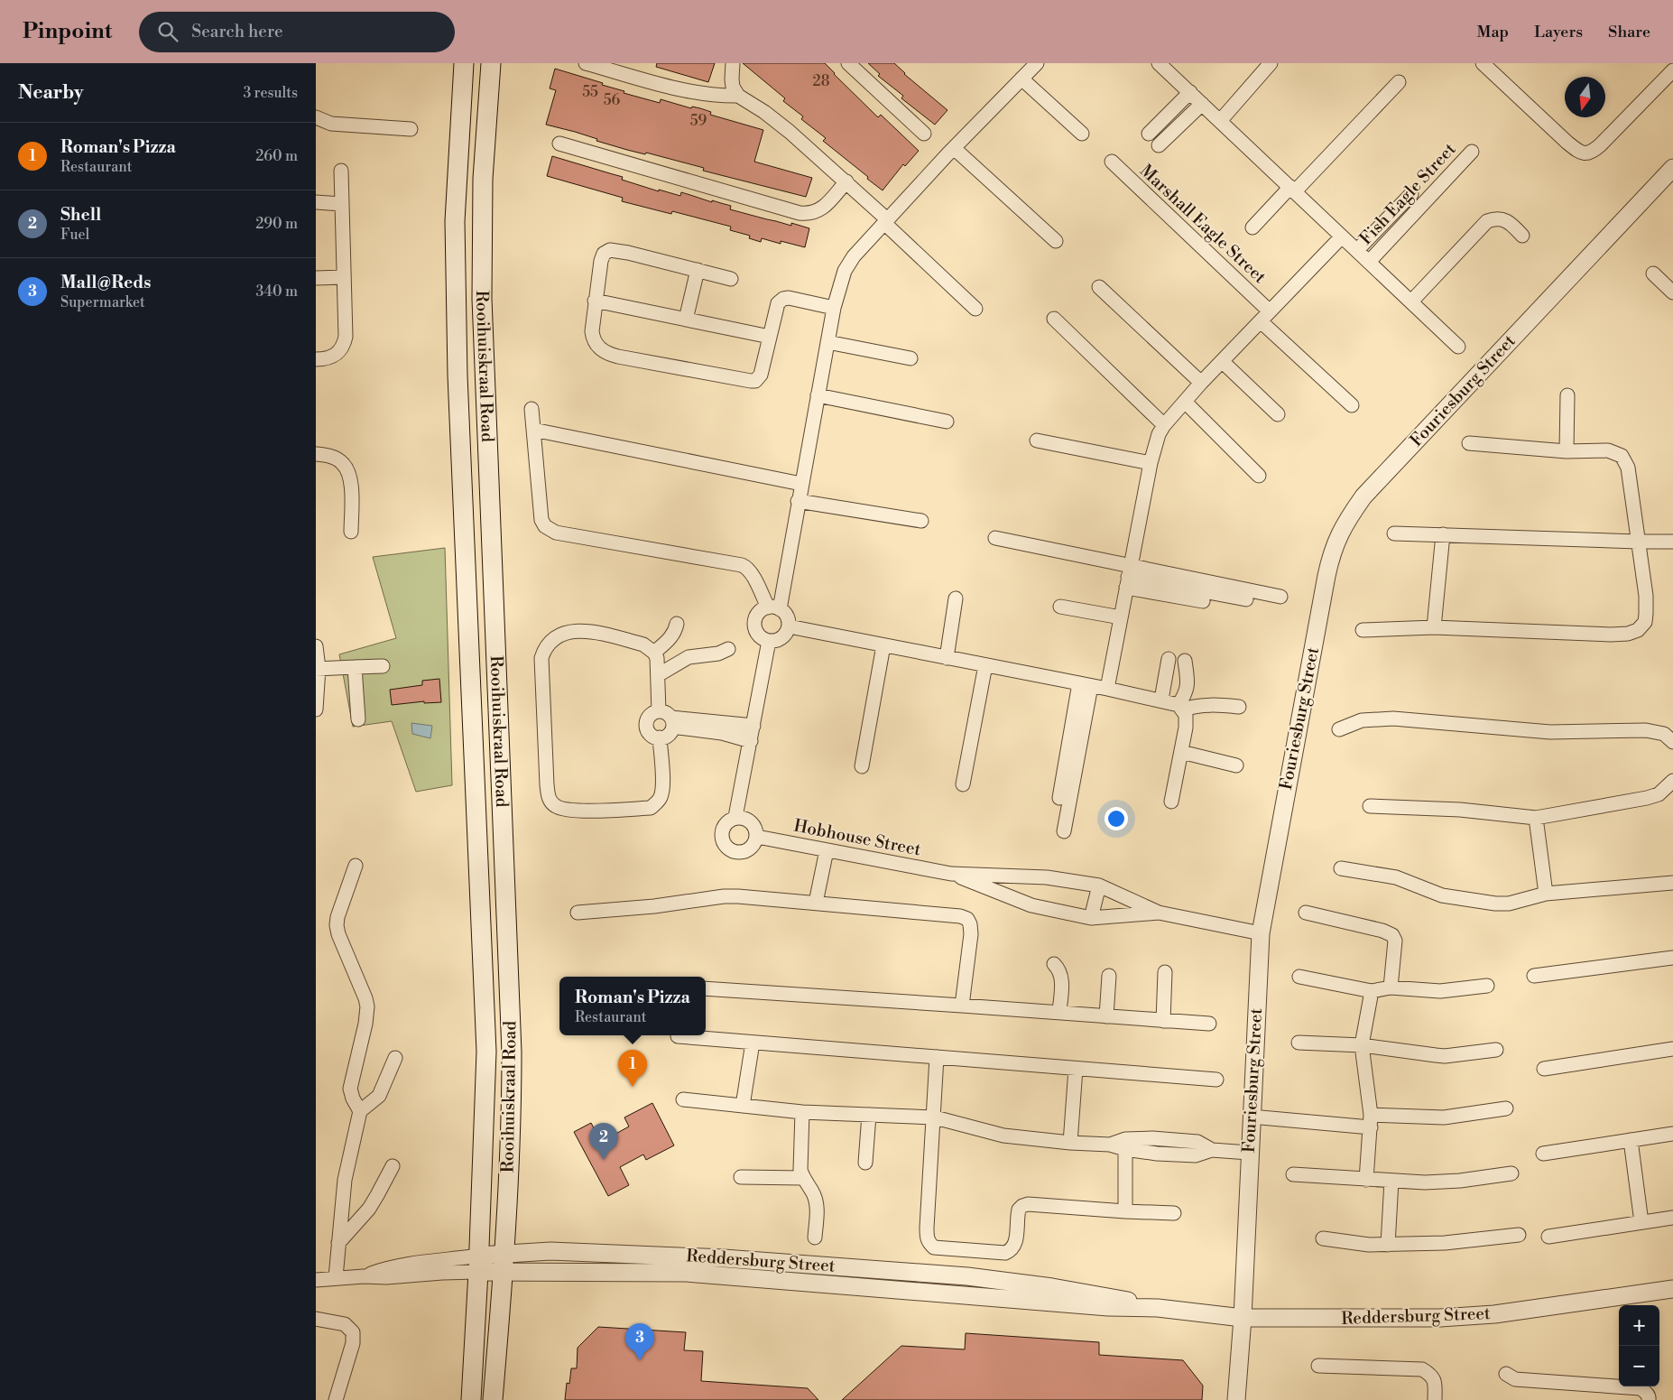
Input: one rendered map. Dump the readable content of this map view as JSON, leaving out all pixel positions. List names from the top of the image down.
{
  "streets": {
    "main road": ["Rooihuiskraal Road"],
    "street": [
      "Fish Eagle Street",
      "Marshall Eagle Street",
      "Fouriesburg Street",
      "Hobhouse Street",
      "Reddersburg Street"
    ]
  },
  "crossings": [
    ["Rooihuiskraal Road", "Reddersburg Street"],
    ["Fouriesburg Street", "Hobhouse Street"],
    ["Fouriesburg Street", "Reddersburg Street"]
  ],
  "house_numbers": [
    "28",
    "55",
    "56",
    "59"
  ],
  "north": "bottom",
  "page": {
    "header": "Pinpoint",
    "search": "Search here",
    "nav": ["Map", "Layers", "Share"],
    "heading": ["Nearby", "3 results"],
    "list": [
      {
        "mark": "1",
        "name": "Roman's Pizza",
        "note": "Restaurant",
        "value": "260 m"
      },
      {
        "mark": "2",
        "name": "Shell",
        "note": "Fuel",
        "value": "290 m"
      },
      {
        "mark": "3",
        "name": "Mall@Reds",
        "note": "Supermarket",
        "value": "340 m"
      }
    ],
    "popup": ["Roman's Pizza", "Restaurant"],
    "pins": ["1", "2", "3"],
    "map_buttons": ["+", "−"]
  }
}
